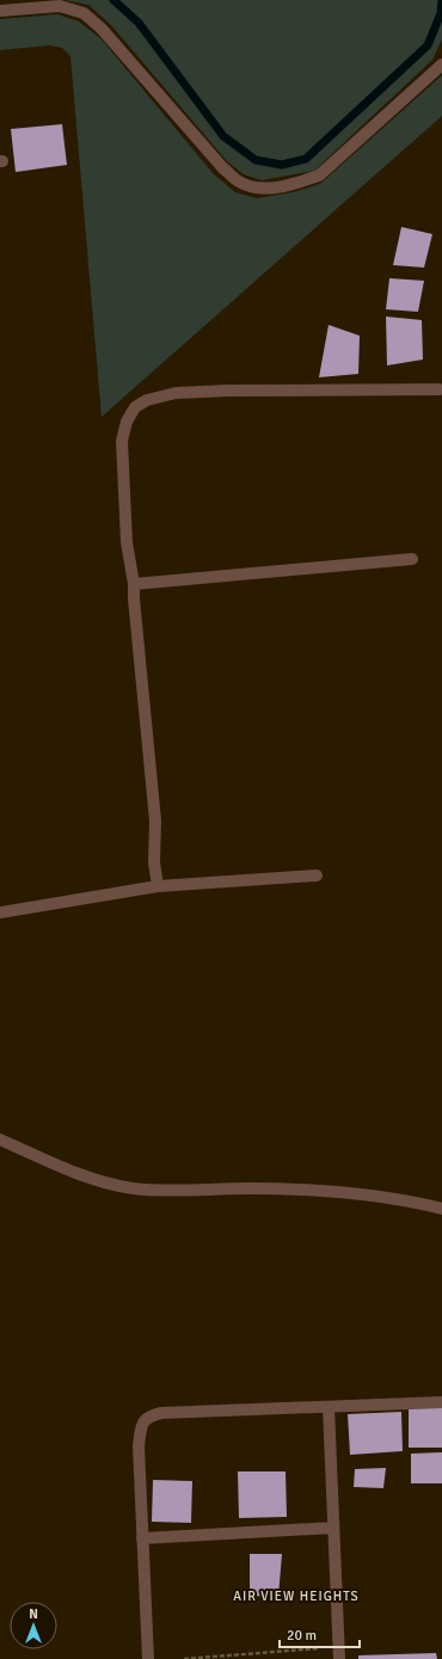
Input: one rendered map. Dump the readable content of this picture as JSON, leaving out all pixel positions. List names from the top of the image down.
{
  "districts": ["AIR VIEW HEIGHTS"],
  "scale_bar": "20 m",
  "north": "top"
}
